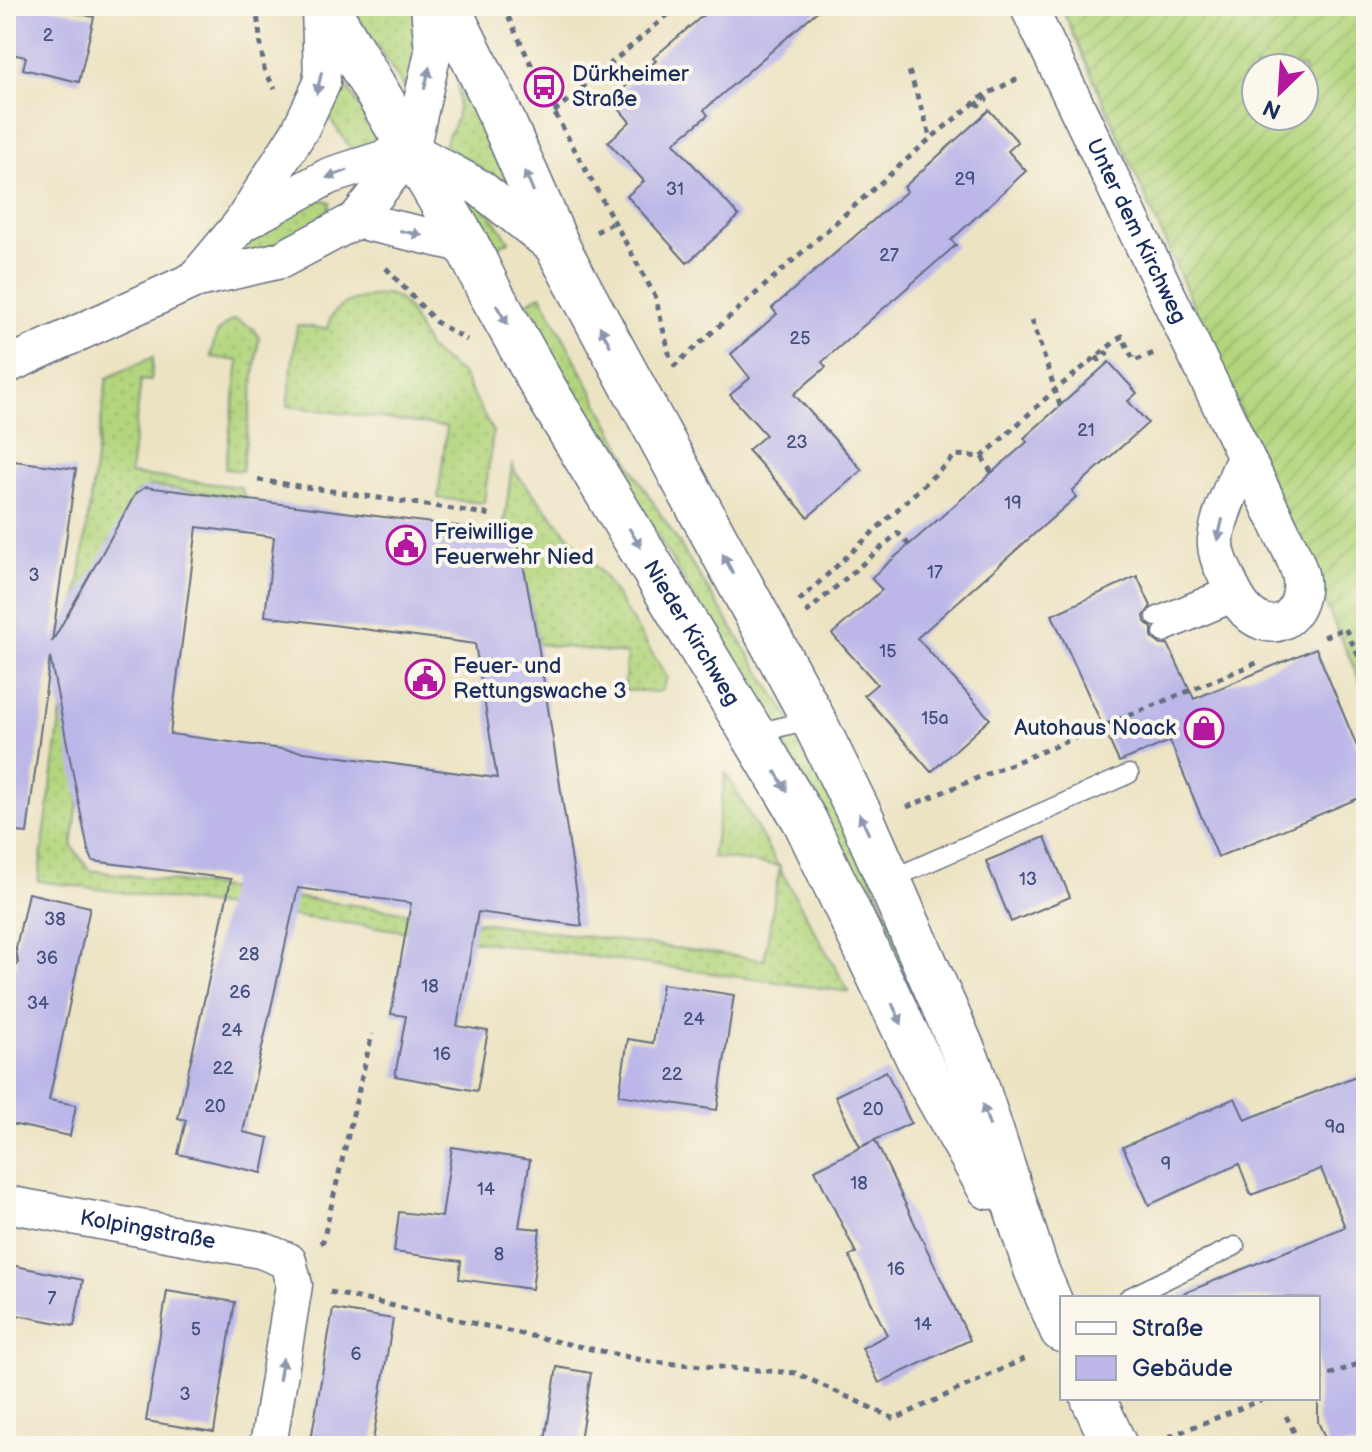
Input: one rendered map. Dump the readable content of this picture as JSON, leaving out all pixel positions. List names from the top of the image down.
{
  "streets": {
    "main road": ["Nieder Kirchweg"],
    "street": ["Unter dem Kirchweg", "Kolpingstraße"]
  },
  "places": {
    "bus stop": ["Dürkheimer Straße"],
    "public building": ["Freiwillige Feuerwehr Nied", "Feuer- und Rettungswache 3"],
    "shop": ["Autohaus Noack"]
  },
  "house_numbers": [
    "2",
    "29",
    "31",
    "27",
    "25",
    "21",
    "23",
    "19",
    "17",
    "3",
    "15",
    "15a",
    "13",
    "38",
    "28",
    "36",
    "18",
    "26",
    "34",
    "24",
    "24",
    "16",
    "22",
    "22",
    "20",
    "20",
    "9a",
    "9",
    "18",
    "14",
    "8",
    "16",
    "7",
    "14",
    "5",
    "6",
    "3"
  ],
  "legend": ["Straße", "Gebäude"],
  "north": "bottom left"
}
